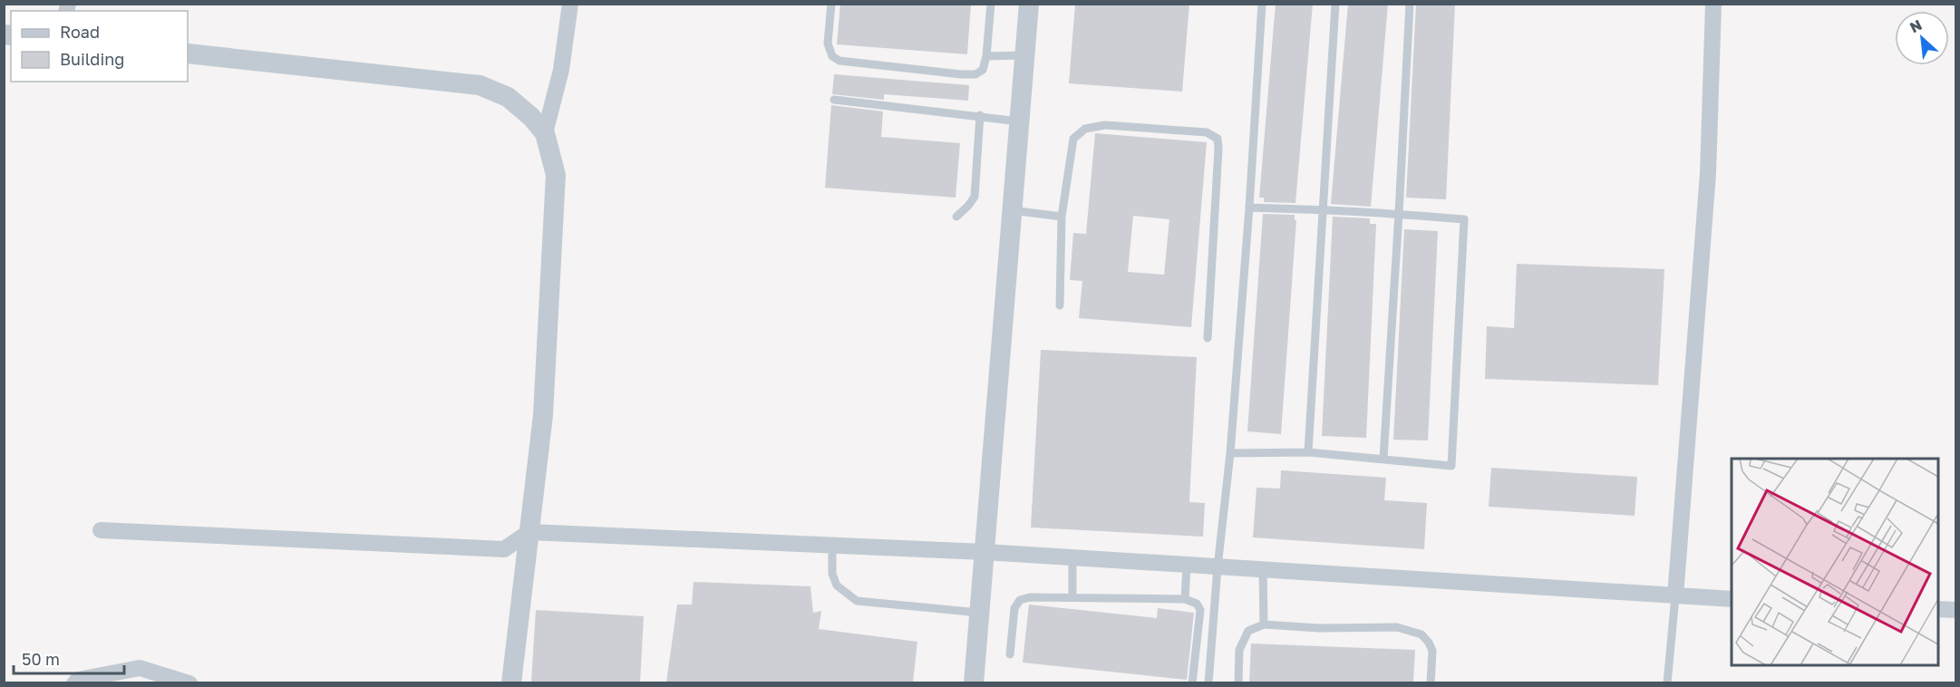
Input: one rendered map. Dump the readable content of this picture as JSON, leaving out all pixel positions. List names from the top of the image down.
{
  "legend": ["Road", "Building"],
  "scale_bar": "50 m",
  "north": "top left"
}
